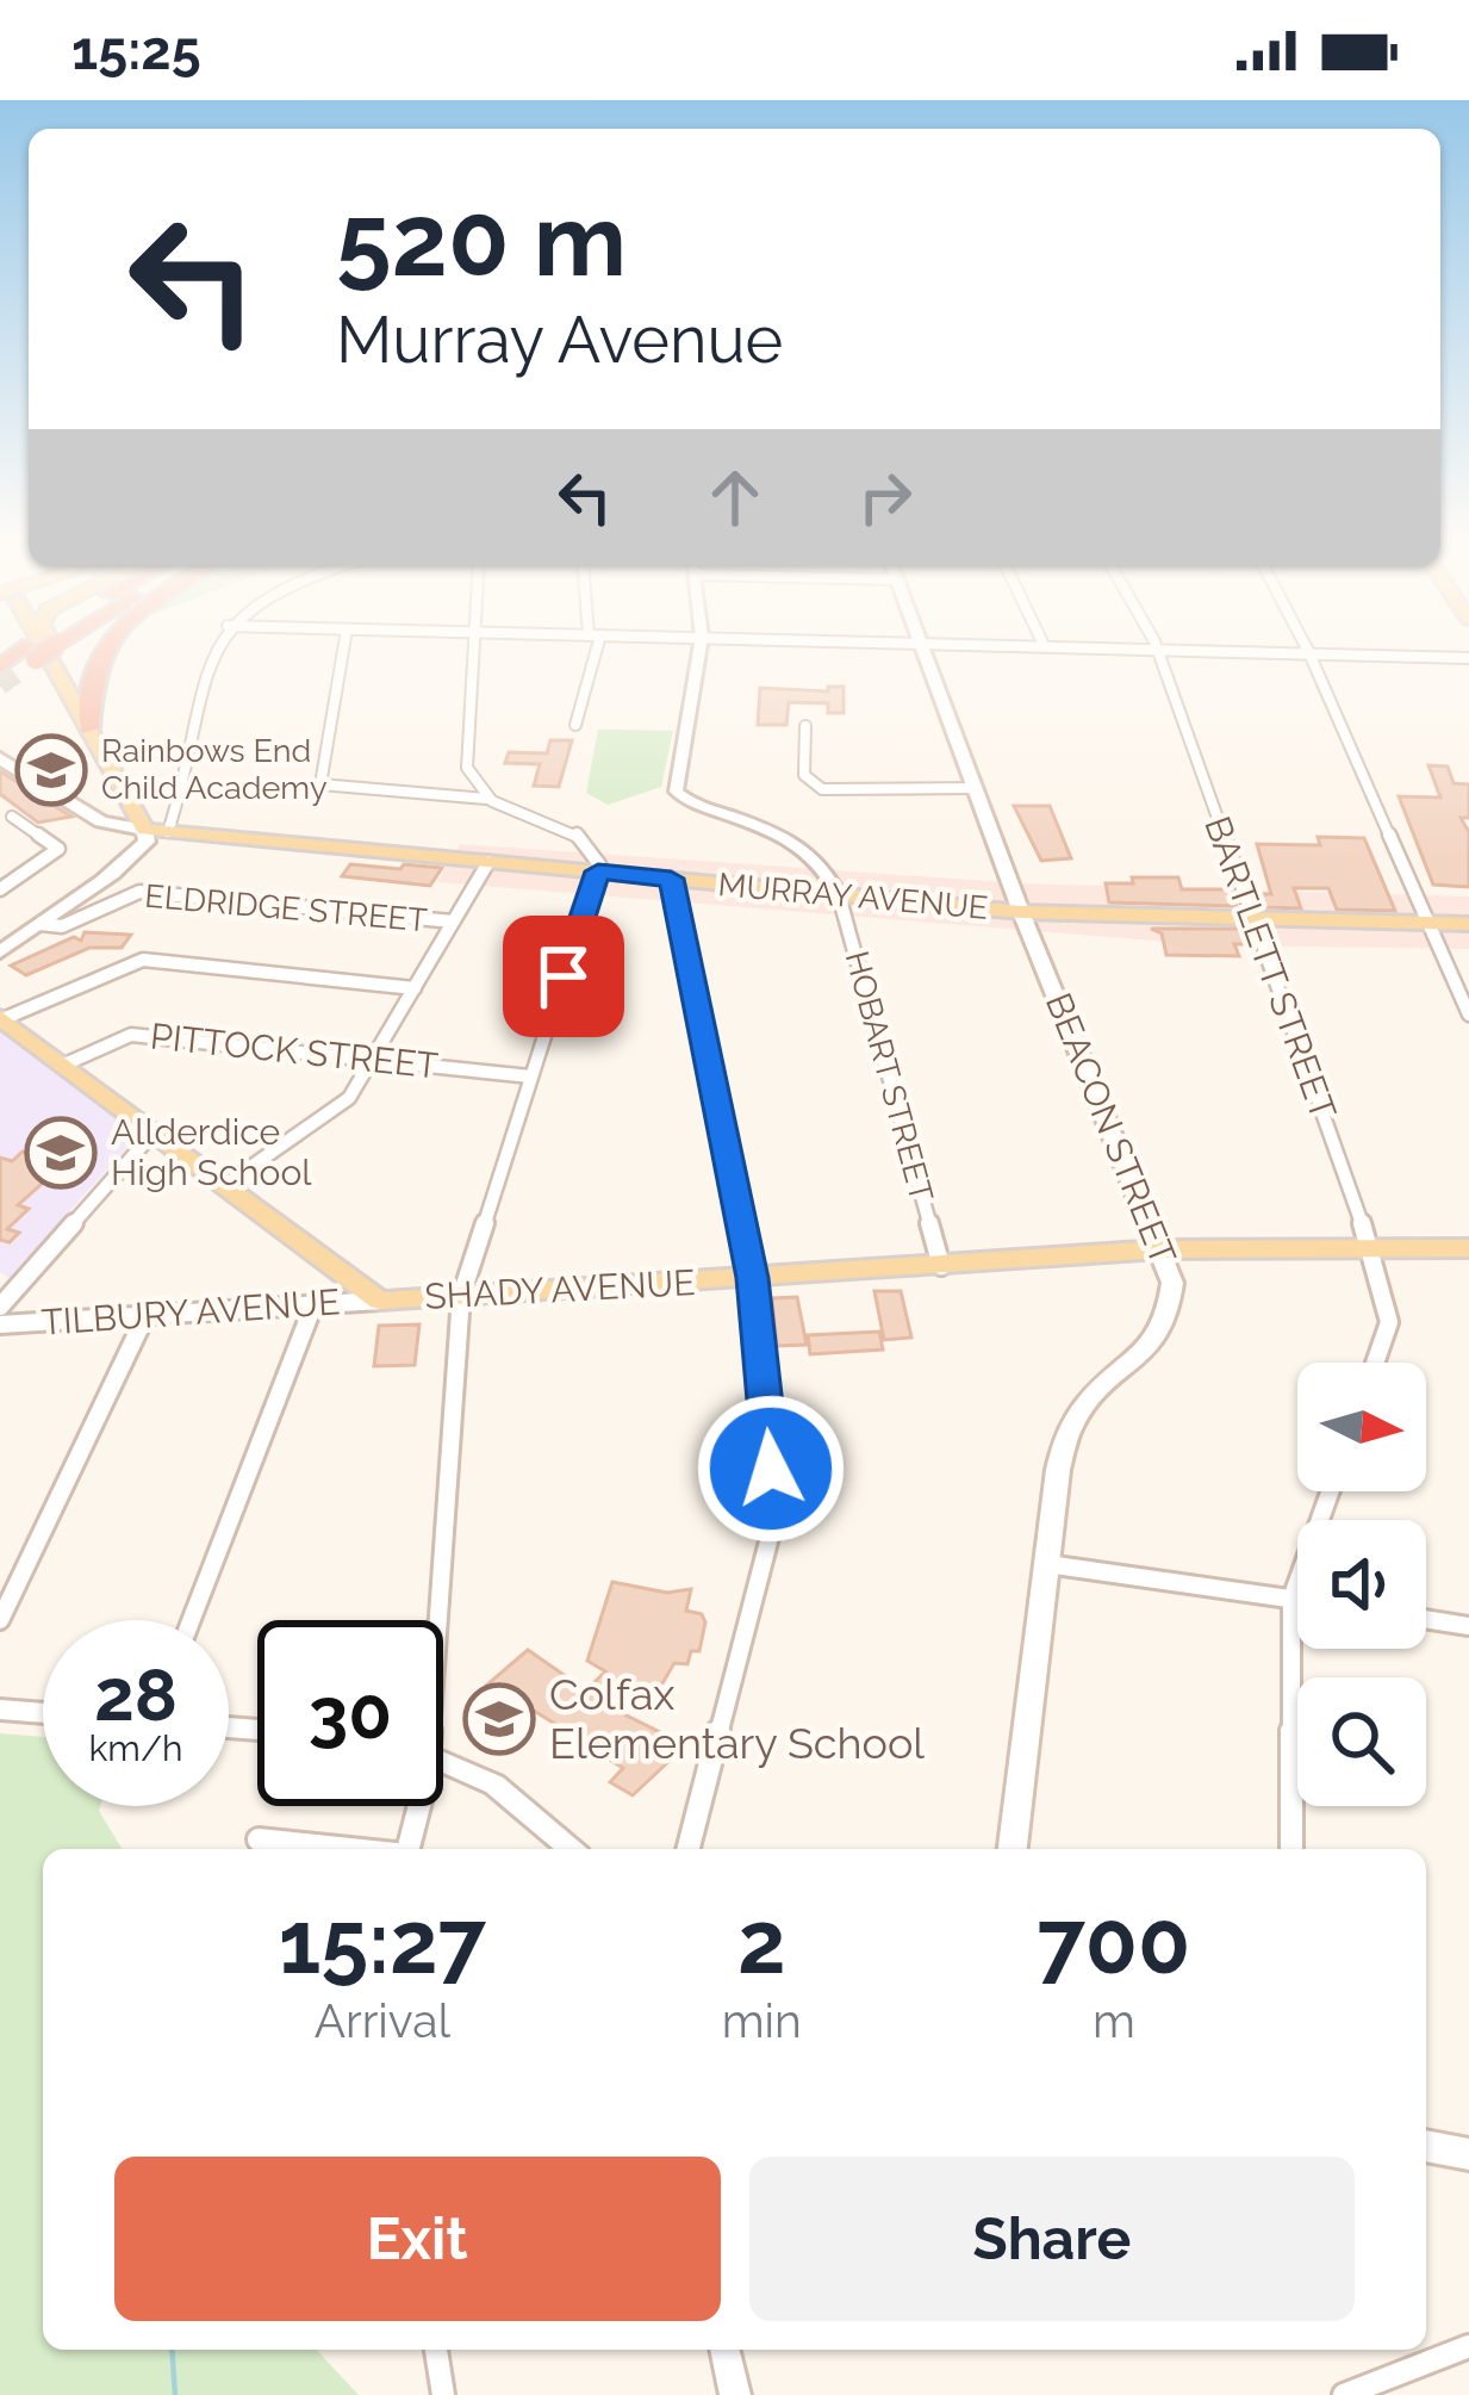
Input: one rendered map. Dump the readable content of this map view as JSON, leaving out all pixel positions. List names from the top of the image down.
{
  "streets": {
    "main road": ["MURRAY AVENUE", "BEACON STREET", "SHADY AVENUE"],
    "street": [
      "ELDRIDGE STREET",
      "BARTLETT STREET",
      "PITTOCK STREET",
      "HOBART STREET",
      "TILBURY AVENUE"
    ]
  },
  "crossings": [
    ["MURRAY AVENUE", "BARTLETT STREET"],
    ["MURRAY AVENUE", "HOBART STREET"],
    ["MURRAY AVENUE", "BEACON STREET"],
    ["BARTLETT STREET", "SHADY AVENUE"],
    ["PITTOCK STREET", "SHADY AVENUE"],
    ["HOBART STREET", "SHADY AVENUE"],
    ["BEACON STREET", "SHADY AVENUE"],
    ["SHADY AVENUE", "TILBURY AVENUE"]
  ],
  "places": {
    "school or university": ["Rainbows End Child Academy", "Allderdice High School", "Colfax Elementary School"]
  },
  "north": "right",
  "page": {
    "status": "15:25",
    "turn": ["520 m", "Murray Avenue"],
    "speed": "28 km/h",
    "limit": "30",
    "eta": [
      "15:27",
      "Arrival",
      "2",
      "min",
      "700",
      "m"
    ],
    "buttons": ["Exit", "Share"]
  }
}
